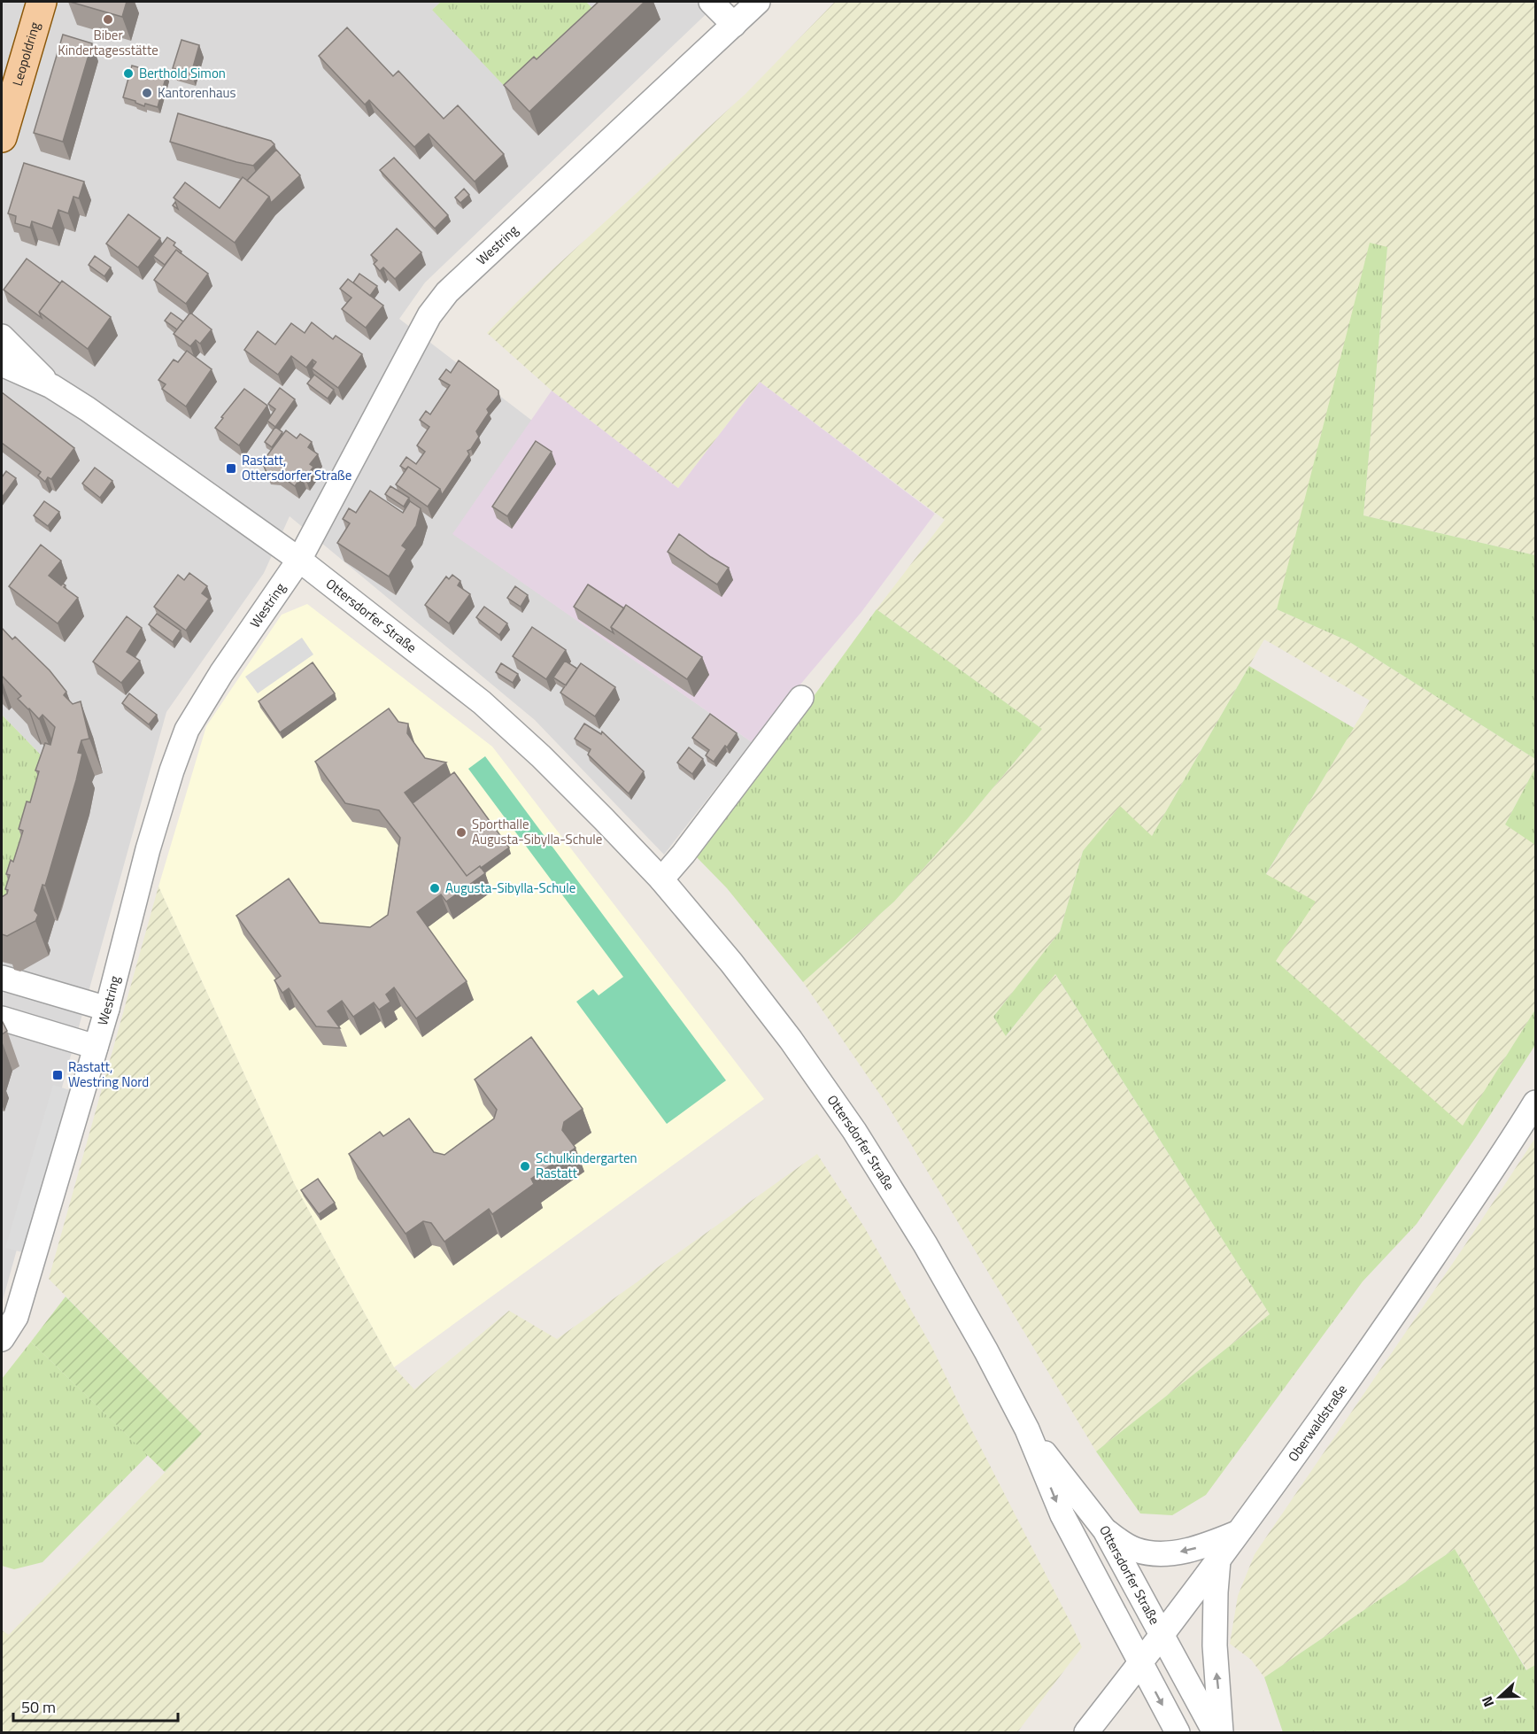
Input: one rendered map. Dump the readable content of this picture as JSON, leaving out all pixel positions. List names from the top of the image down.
{
  "streets": {
    "main road": ["Leopoldring"],
    "street": ["Westring", "Ottersdorfer Straße", "Oberwaldstraße"]
  },
  "crossings": [
    ["Westring", "Ottersdorfer Straße"],
    ["Ottersdorfer Straße", "Oberwaldstraße"]
  ],
  "places": {
    "other": [
      "Biber Kindertagesstätte",
      "Berthold Simon",
      "Kantorenhaus",
      "Sporthalle Augusta-Sibylla-Schule",
      "Augusta-Sibylla-Schule",
      "Schulkindergarten Rastatt"
    ],
    "transit": ["Rastatt, Ottersdorfer Straße", "Rastatt, Westring Nord"]
  },
  "scale_bar": "50 m",
  "north": "left"
}
